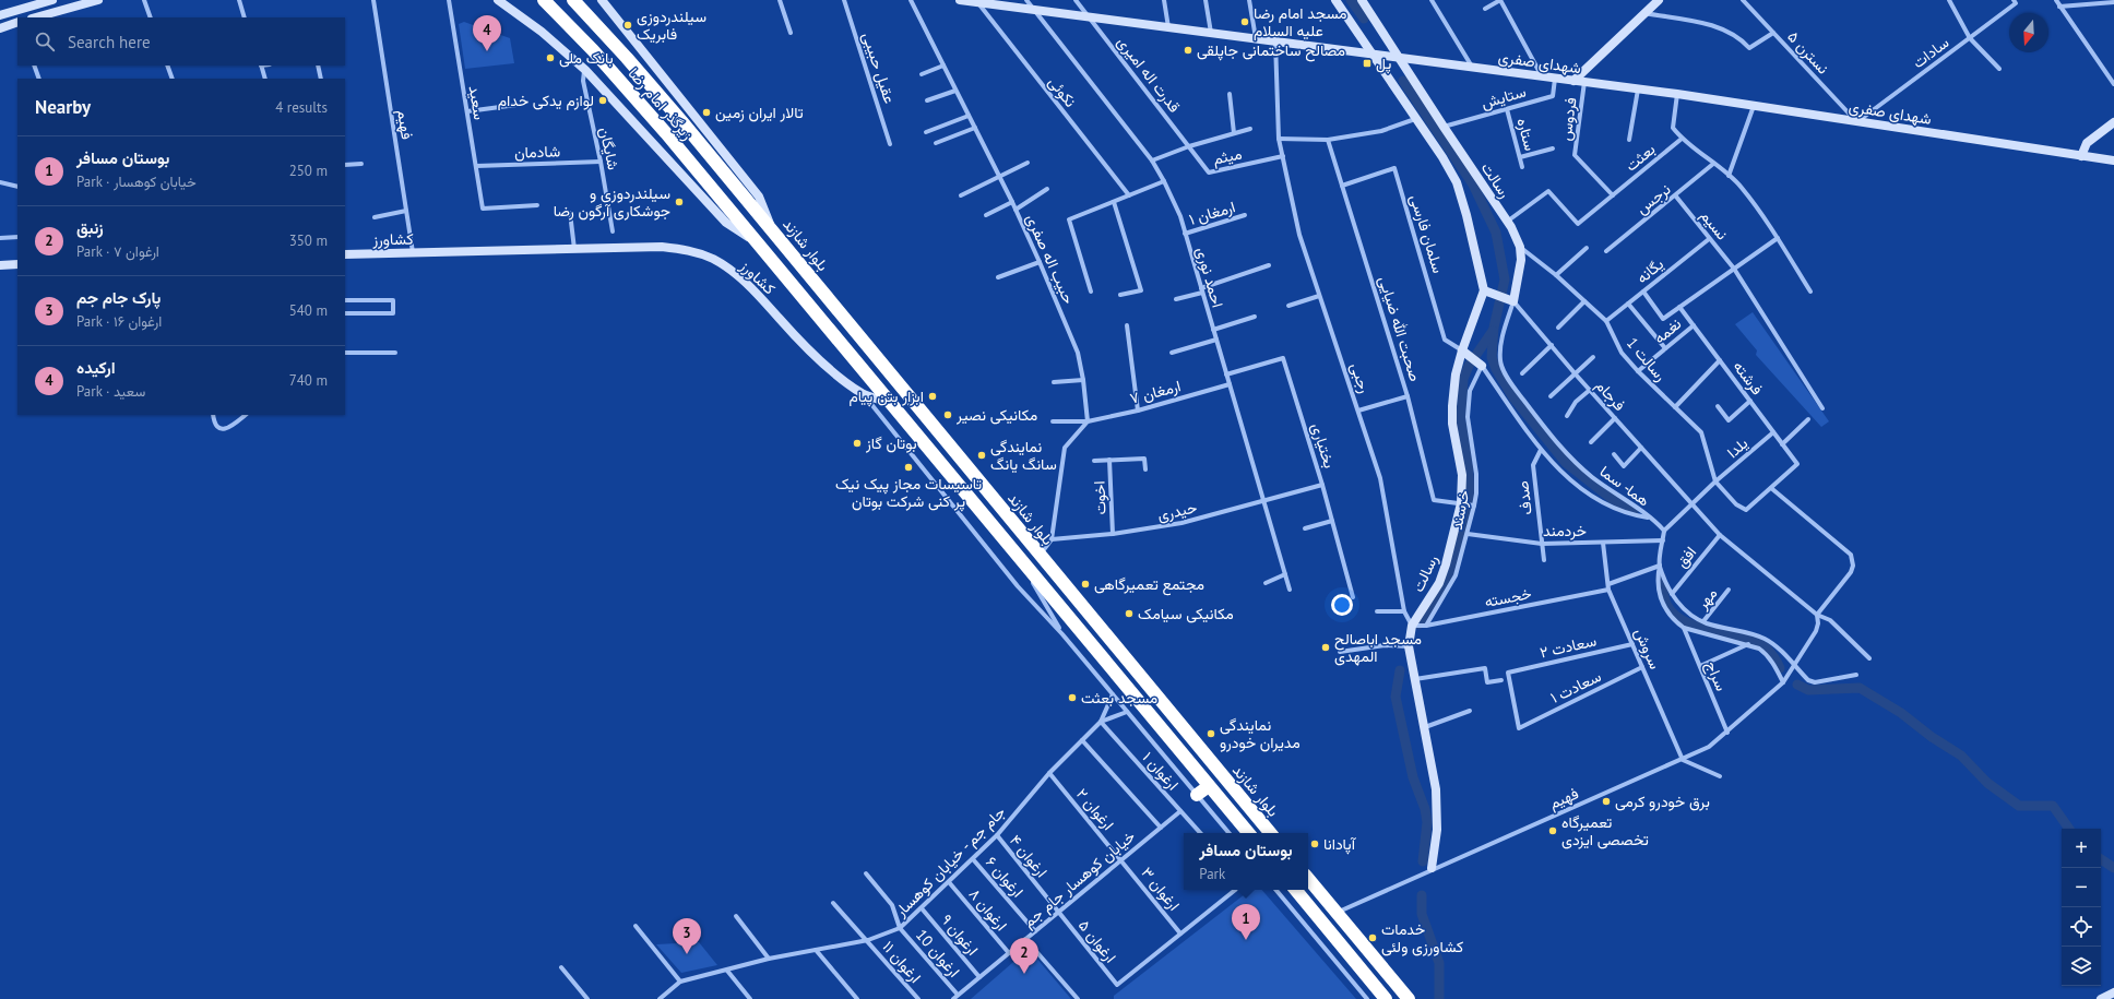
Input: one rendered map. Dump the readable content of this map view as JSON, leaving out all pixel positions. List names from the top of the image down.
{
  "streets": {
    "highway": ["زیرگذر امام رضا", "بلوار شازند"],
    "street": [
      "نسترن ۵",
      "سادات",
      "شهدای صفری",
      "عقیل حبیبی",
      "قدرت اله امیری",
      "نکوئی",
      "ستایش",
      "سعید",
      "فردوس",
      "فهیم",
      "ستاره",
      "شایگان",
      "شادمان",
      "میثم",
      "بعثت",
      "رسالت",
      "نرجس",
      "ارمغان ۱",
      "نسیم",
      "سلمان فارسی",
      "کشاورز",
      "حبیب اله صفری",
      "یگانه",
      "احمد نوری",
      "صحبت الله ضیایی",
      "نغمه",
      "رسالت 1",
      "رجبی",
      "فرشته",
      "ارمغان ۷",
      "فرجام",
      "بختیاری",
      "یلدا",
      "هما- سما",
      "اخوت",
      "صدف",
      "خرسند",
      "حیدری",
      "خردمند",
      "افق",
      "خجسته",
      "مهر",
      "سعادت ۲",
      "سروش",
      "سراج",
      "سعادت ۱",
      "ارغوان ۱",
      "ارغوان ۲",
      "ارغوان ۴",
      "جام جم - خیابان کوهسار",
      "ارغوان ۶",
      "خیابان کوهسار جام جم",
      "ارغوان ۳",
      "ارغوان ۸",
      "ارغوان ۹",
      "ارغوان ۵",
      "ارغوان 10",
      "ارغوان ۱۱"
    ]
  },
  "crossings": [
    ["نسترن ۵", "سادات"],
    ["نسترن ۵", "شهدای صفری"],
    ["سادات", "شهدای صفری"],
    ["شهدای صفری", "قدرت اله امیری"],
    ["شهدای صفری", "نکوئی"],
    ["شهدای صفری", "ستایش"],
    ["شهدای صفری", "فردوس"],
    ["شهدای صفری", "رسالت"],
    ["شهدای صفری", "احمد نوری"],
    ["شهدای صفری", "رجبی"],
    ["قدرت اله امیری", "میثم"],
    ["ستایش", "ستاره"],
    ["ستایش", "رسالت"],
    ["سعید", "شادمان"],
    ["زیرگذر امام رضا", "بلوار شازند"],
    ["فردوس", "بعثت"],
    ["فهیم", "رسالت"],
    ["فهیم", "کشاورز"],
    ["فهیم", "سروش"],
    ["فهیم", "سراج"],
    ["شایگان", "شادمان"],
    ["میثم", "رجبی"],
    ["بعثت", "رسالت"],
    ["رسالت", "سلمان فارسی"],
    ["رسالت", "صحبت الله ضیایی"],
    ["رسالت", "رسالت 1"],
    ["رسالت", "رجبی"],
    ["رسالت", "فرجام"],
    ["رسالت", "هما- سما"],
    ["رسالت", "خجسته"],
    ["نرجس", "نسیم"],
    ["ارمغان ۱", "احمد نوری"],
    ["نسیم", "یگانه"],
    ["سلمان فارسی", "صحبت الله ضیایی"],
    ["حبیب اله صفری", "ارمغان ۷"],
    ["یگانه", "رسالت 1"],
    ["احمد نوری", "ارمغان ۷"],
    ["احمد نوری", "بختیاری"],
    ["احمد نوری", "حیدری"],
    ["نغمه", "رسالت 1"],
    ["نغمه", "فرشته"],
    ["رسالت 1", "یلدا"],
    ["رجبی", "خجسته"],
    ["فرشته", "یلدا"],
    ["فرجام", "یلدا"],
    ["فرجام", "هما- سما"],
    ["فرجام", "افق"],
    ["بختیاری", "حیدری"],
    ["هما- سما", "صدف"],
    ["هما- سما", "خرسند"],
    ["اخوت", "حیدری"],
    ["صدف", "خردمند"],
    ["خرسند", "خردمند"],
    ["خرسند", "خجسته"],
    ["خردمند", "سروش"],
    ["خجسته", "سروش"],
    ["سعادت ۲", "سروش"],
    ["سعادت ۲", "سعادت ۱"],
    ["سروش", "سعادت ۱"],
    ["ارغوان ۱", "جام جم - خیابان کوهسار"],
    ["ارغوان ۱", "خیابان کوهسار جام جم"],
    ["ارغوان ۲", "جام جم - خیابان کوهسار"],
    ["ارغوان ۲", "خیابان کوهسار جام جم"],
    ["ارغوان ۲", "ارغوان ۳"],
    ["ارغوان ۴", "جام جم - خیابان کوهسار"],
    ["ارغوان ۴", "خیابان کوهسار جام جم"],
    ["ارغوان ۴", "ارغوان ۵"],
    ["جام جم - خیابان کوهسار", "ارغوان ۶"],
    ["جام جم - خیابان کوهسار", "ارغوان ۸"],
    ["جام جم - خیابان کوهسار", "ارغوان ۹"],
    ["جام جم - خیابان کوهسار", "ارغوان 10"],
    ["جام جم - خیابان کوهسار", "ارغوان ۱۱"],
    ["ارغوان ۶", "خیابان کوهسار جام جم"],
    ["خیابان کوهسار جام جم", "ارغوان ۳"],
    ["خیابان کوهسار جام جم", "ارغوان ۸"],
    ["خیابان کوهسار جام جم", "ارغوان ۹"],
    ["خیابان کوهسار جام جم", "ارغوان ۵"],
    ["خیابان کوهسار جام جم", "ارغوان 10"],
    ["ارغوان ۳", "ارغوان ۵"]
  ],
  "places": {
    "other": [
      "مسجد امام رضا علیه السلام",
      "سیلندردوزی فابریک",
      "مصالح ساختمانی جاپلقی",
      "بانک ملی",
      "لوازم یدکی خدام",
      "تالار ایران زمین",
      "سیلندردوزی و جوشکاری آرگون رضا",
      "ابزار بتن پیام",
      "مکانیکی نصیر",
      "بوتان گاز",
      "نمایندگی سانگ یانگ",
      "تاسیسات مجاز پیک نیک پر کنی شرکت بوتان",
      "مجتمع تعمیرگاهی",
      "مکانیکی سیامک",
      "مسجد اباصالح المهدی",
      "مسجد بعثت",
      "نمایندگی مدیران خودرو",
      "برق خودرو کرمی",
      "تعمیرگاه تخصصی ایزدی",
      "آپادانا",
      "خدمات کشاورزی ولئی"
    ],
    "transit": ["پل"]
  },
  "north": "bottom",
  "page": {
    "pins": [
      "4",
      "1",
      "3",
      "2"
    ],
    "search": "Search here",
    "heading": ["Nearby", "4 results"],
    "list": [
      {
        "mark": "1",
        "name": "بوستان مسافر",
        "note": "Park · خیابان کوهسار",
        "value": "250 m"
      },
      {
        "mark": "2",
        "name": "زنبق",
        "note": "Park · ارغوان ۷",
        "value": "350 m"
      },
      {
        "mark": "3",
        "name": "پارک جام جم",
        "note": "Park · ارغوان ۱۶",
        "value": "540 m"
      },
      {
        "mark": "4",
        "name": "ارکیده",
        "note": "Park · سعید",
        "value": "740 m"
      }
    ],
    "map_buttons": ["+", "−"],
    "popup": ["بوستان مسافر", "Park"]
  }
}
